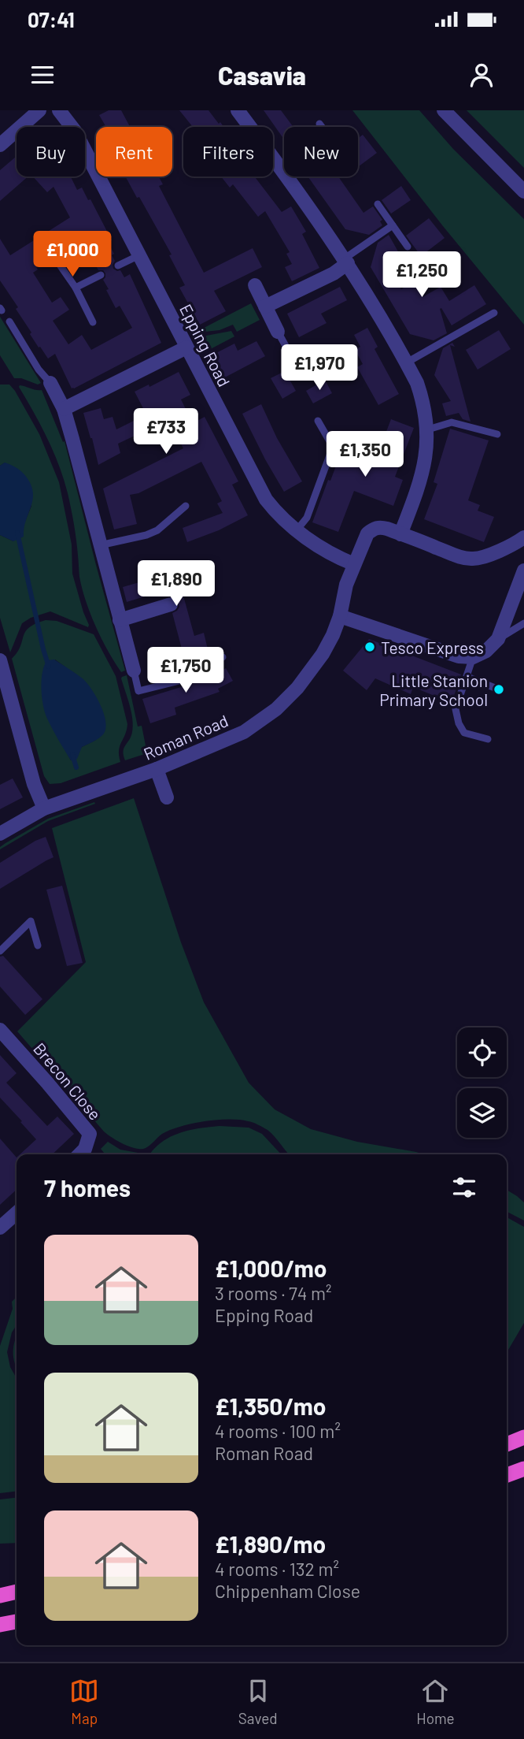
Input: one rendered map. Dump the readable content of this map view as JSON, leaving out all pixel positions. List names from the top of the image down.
{
  "streets": {
    "street": ["Epping Road", "Roman Road", "Brecon Close"]
  },
  "crossings": [
    ["Epping Road", "Roman Road"]
  ],
  "places": ["Tesco Express", "Little Stanion Primary School"],
  "page": {
    "status": "07:41",
    "header": "Casavia",
    "chip": [
      "Buy",
      "Rent",
      "Filters",
      "New"
    ],
    "price": [
      "£1,000",
      "£1,250",
      "£1,970",
      "£733",
      "£1,350",
      "£1,890",
      "£1,750"
    ],
    "heading": "7 homes",
    "list": [
      {
        "name": "£1,000/mo",
        "note": "3 rooms · 74 m² · Epping Road"
      },
      {
        "name": "£1,350/mo",
        "note": "4 rooms · 100 m² · Roman Road"
      },
      {
        "name": "£1,890/mo",
        "note": "4 rooms · 132 m² · Chippenham Close"
      }
    ],
    "tabs": ["Map", "Saved", "Home"]
  }
}
